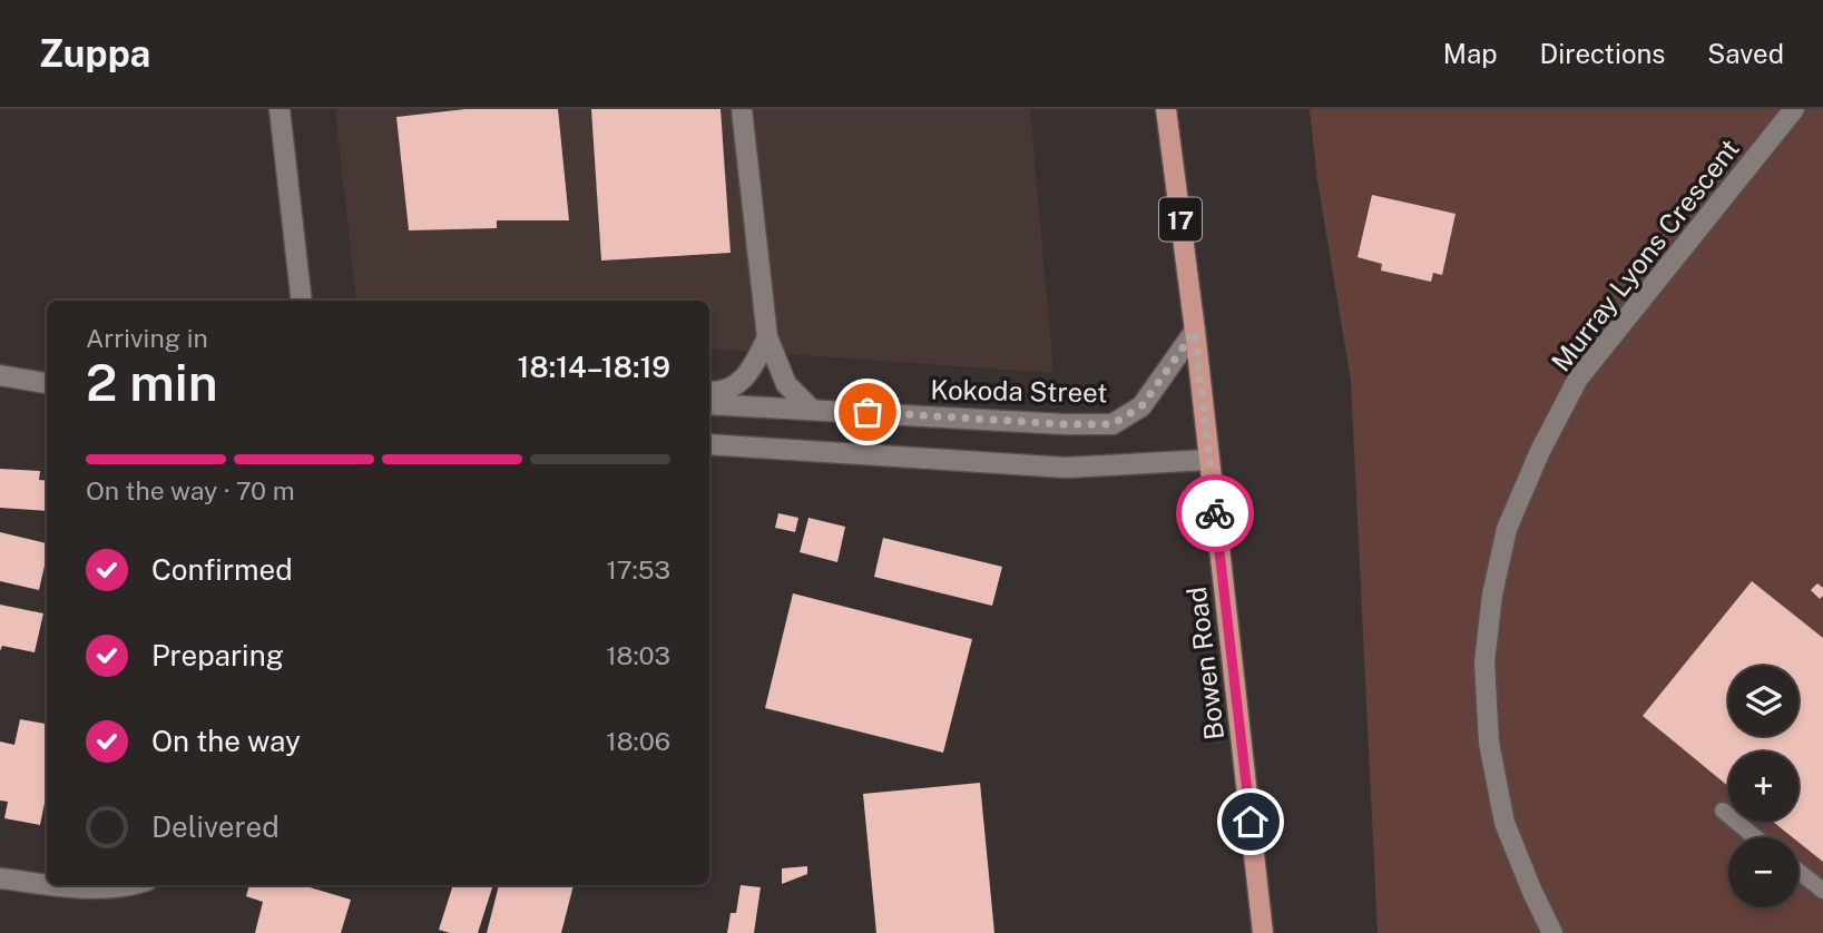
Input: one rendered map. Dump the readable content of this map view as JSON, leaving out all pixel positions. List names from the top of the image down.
{
  "streets": {
    "main road": ["17", "Bowen Road"],
    "street": ["Murray Lyons Crescent", "Kokoda Street"]
  },
  "crossings": [
    ["Kokoda Street", "Bowen Road"]
  ],
  "page": {
    "header": "Zuppa",
    "nav": ["Map", "Directions", "Saved"],
    "heading": ["2 min", "Arriving in", "18:14–18:19"],
    "bar": "On the way · 70 m",
    "list": [
      ["Confirmed", "17:53"],
      ["Preparing", "18:03"],
      ["On the way", "18:06"],
      "Delivered"
    ],
    "map_buttons": ["+", "−"]
  }
}
